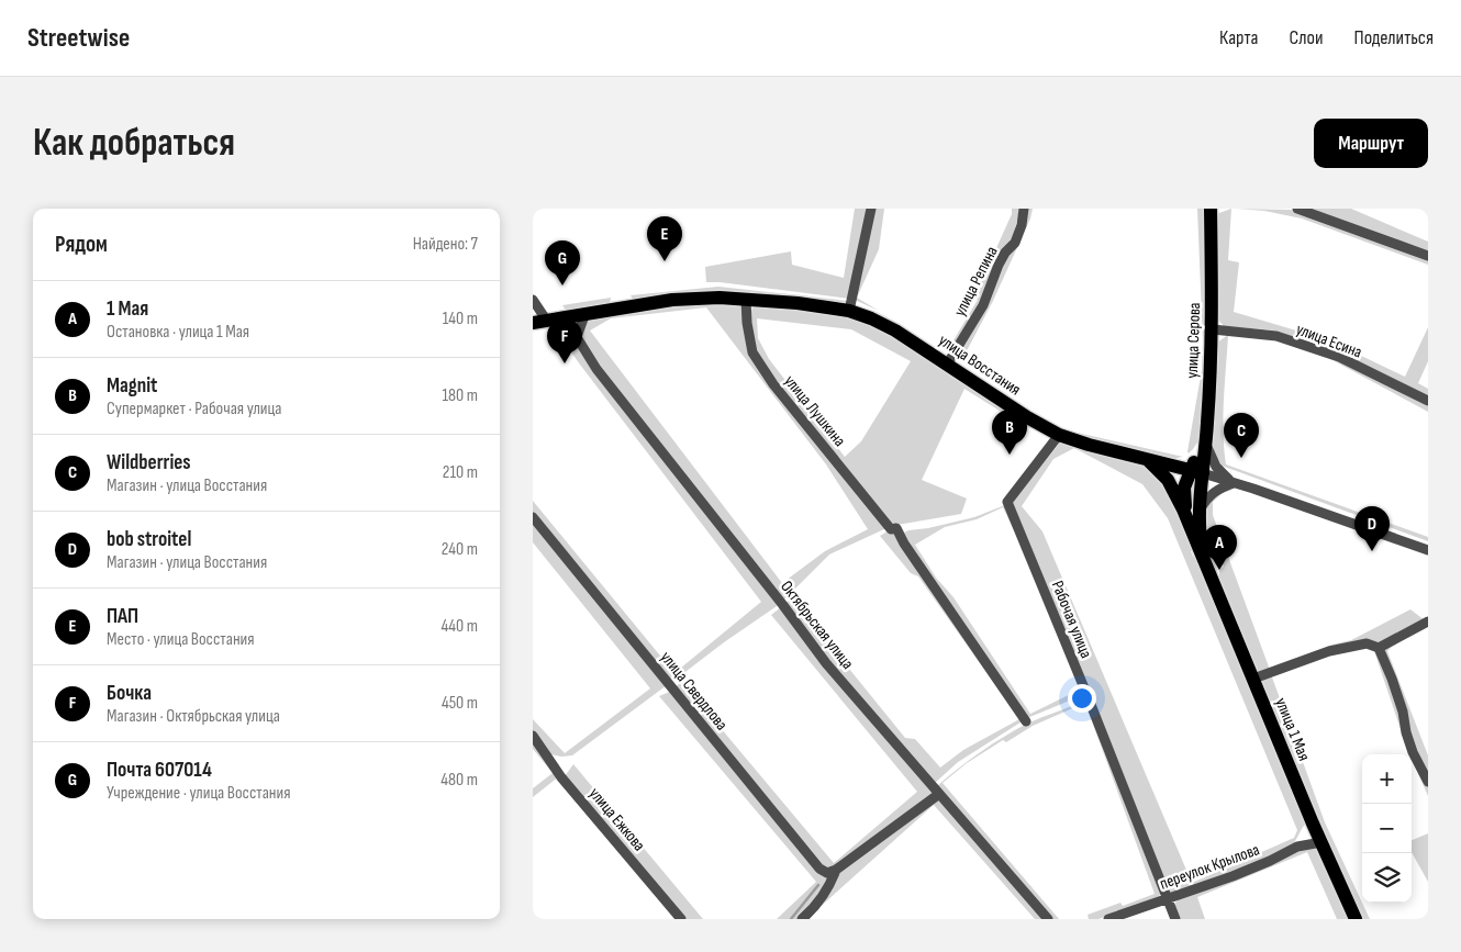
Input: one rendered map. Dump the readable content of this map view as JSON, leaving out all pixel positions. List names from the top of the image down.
{
  "streets": {
    "main road": ["улица Серова", "улица Восстания", "улица 1 Мая"],
    "street": [
      "улица Репина",
      "улица Есина",
      "улица Лушкина",
      "Рабочая улица",
      "Октябрьская улица",
      "улица Свердлова",
      "улица Ежкова",
      "переулок Крылова"
    ]
  },
  "crossings": [
    ["улица Репина", "улица Восстания"],
    ["улица Серова", "улица Есина"],
    ["улица Серова", "улица Восстания"],
    ["улица Серова", "улица 1 Мая"],
    ["улица Восстания", "улица Лушкина"],
    ["улица Восстания", "Рабочая улица"],
    ["улица Восстания", "Октябрьская улица"],
    ["улица Восстания", "улица 1 Мая"],
    ["Рабочая улица", "переулок Крылова"],
    ["улица 1 Мая", "переулок Крылова"]
  ],
  "page": {
    "header": "Streetwise",
    "nav": ["Карта", "Слои", "Поделиться"],
    "buttons": "Маршрут",
    "title": "Как добраться",
    "heading": ["Рядом", "Найдено: 7"],
    "pins": [
      "E",
      "G",
      "F",
      "B",
      "C",
      "D",
      "A"
    ],
    "list": [
      {
        "mark": "A",
        "name": "1 Мая",
        "note": "Остановка · улица 1 Мая",
        "value": "140 m"
      },
      {
        "mark": "B",
        "name": "Magnit",
        "note": "Супермаркет · Рабочая улица",
        "value": "180 m"
      },
      {
        "mark": "C",
        "name": "Wildberries",
        "note": "Магазин · улица Восстания",
        "value": "210 m"
      },
      {
        "mark": "D",
        "name": "bob stroitel",
        "note": "Магазин · улица Восстания",
        "value": "240 m"
      },
      {
        "mark": "E",
        "name": "ПАП",
        "note": "Место · улица Восстания",
        "value": "440 m"
      },
      {
        "mark": "F",
        "name": "Бочка",
        "note": "Магазин · Октябрьская улица",
        "value": "450 m"
      },
      {
        "mark": "G",
        "name": "Почта 607014",
        "note": "Учреждение · улица Восстания",
        "value": "480 m"
      }
    ],
    "map_buttons": ["+", "−"]
  }
}
